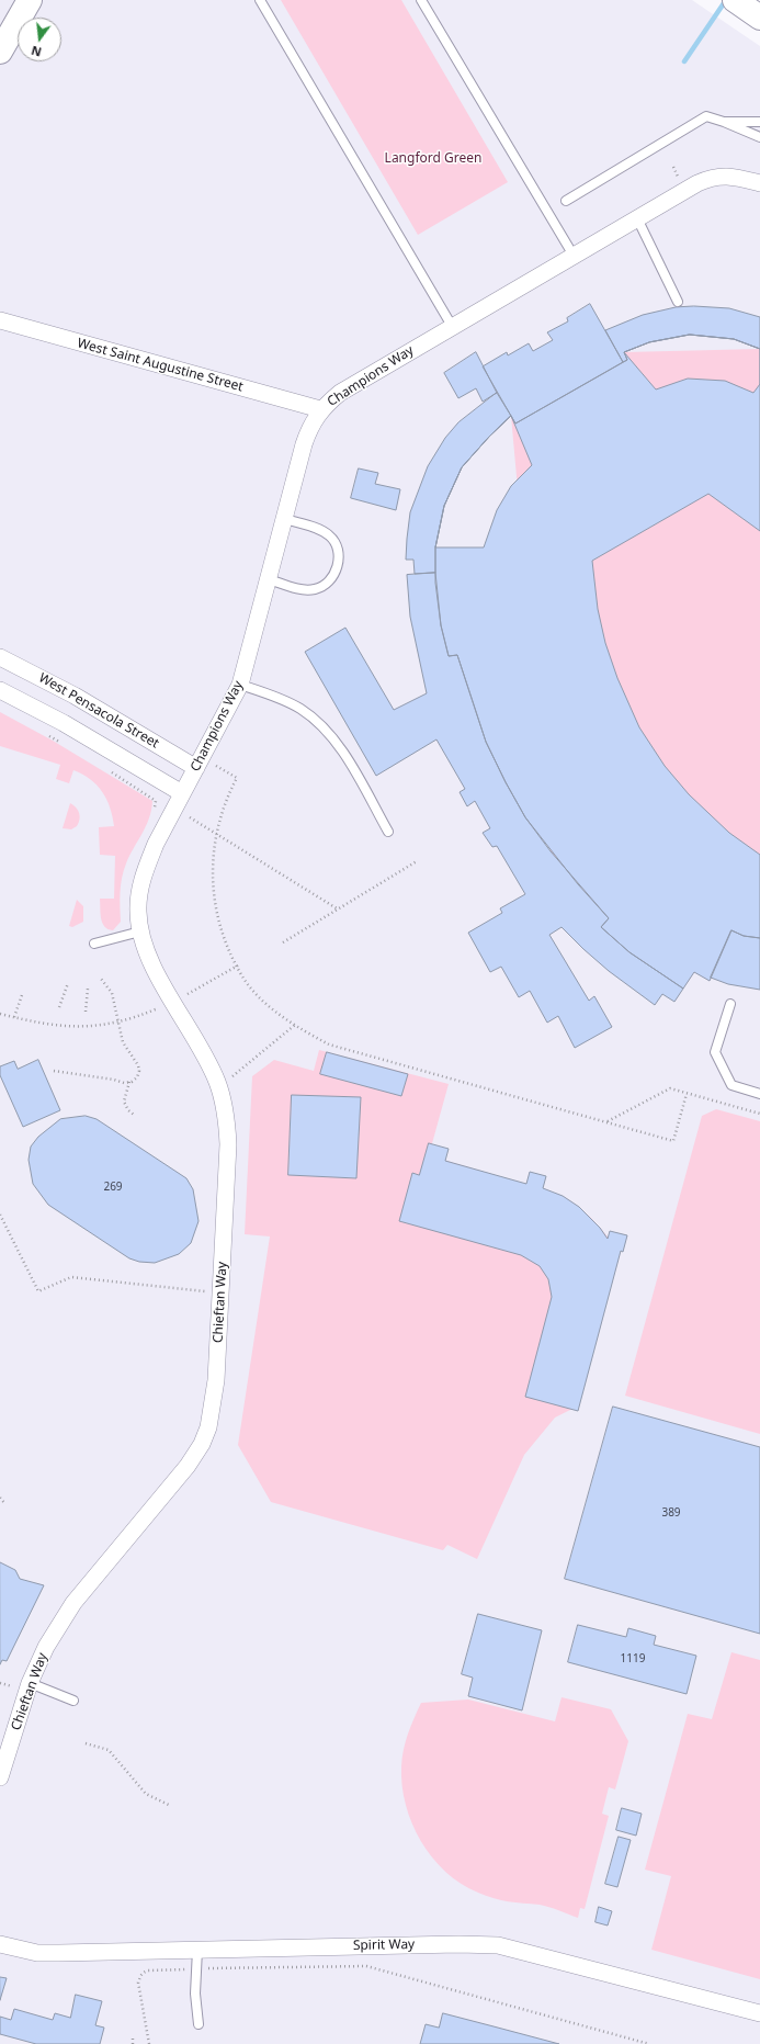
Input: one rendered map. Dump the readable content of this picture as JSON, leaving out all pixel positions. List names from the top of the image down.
{
  "streets": {
    "street": [
      "West Saint Augustine Street",
      "Champions Way",
      "West Pensacola Street",
      "Chieftan Way",
      "Spirit Way"
    ]
  },
  "crossings": [
    ["West Saint Augustine Street", "Champions Way"],
    ["Champions Way", "West Pensacola Street"],
    ["Champions Way", "Chieftan Way"]
  ],
  "parks": ["Langford Green"],
  "house_numbers": ["269", "389", "1119"],
  "north": "bottom"
}
